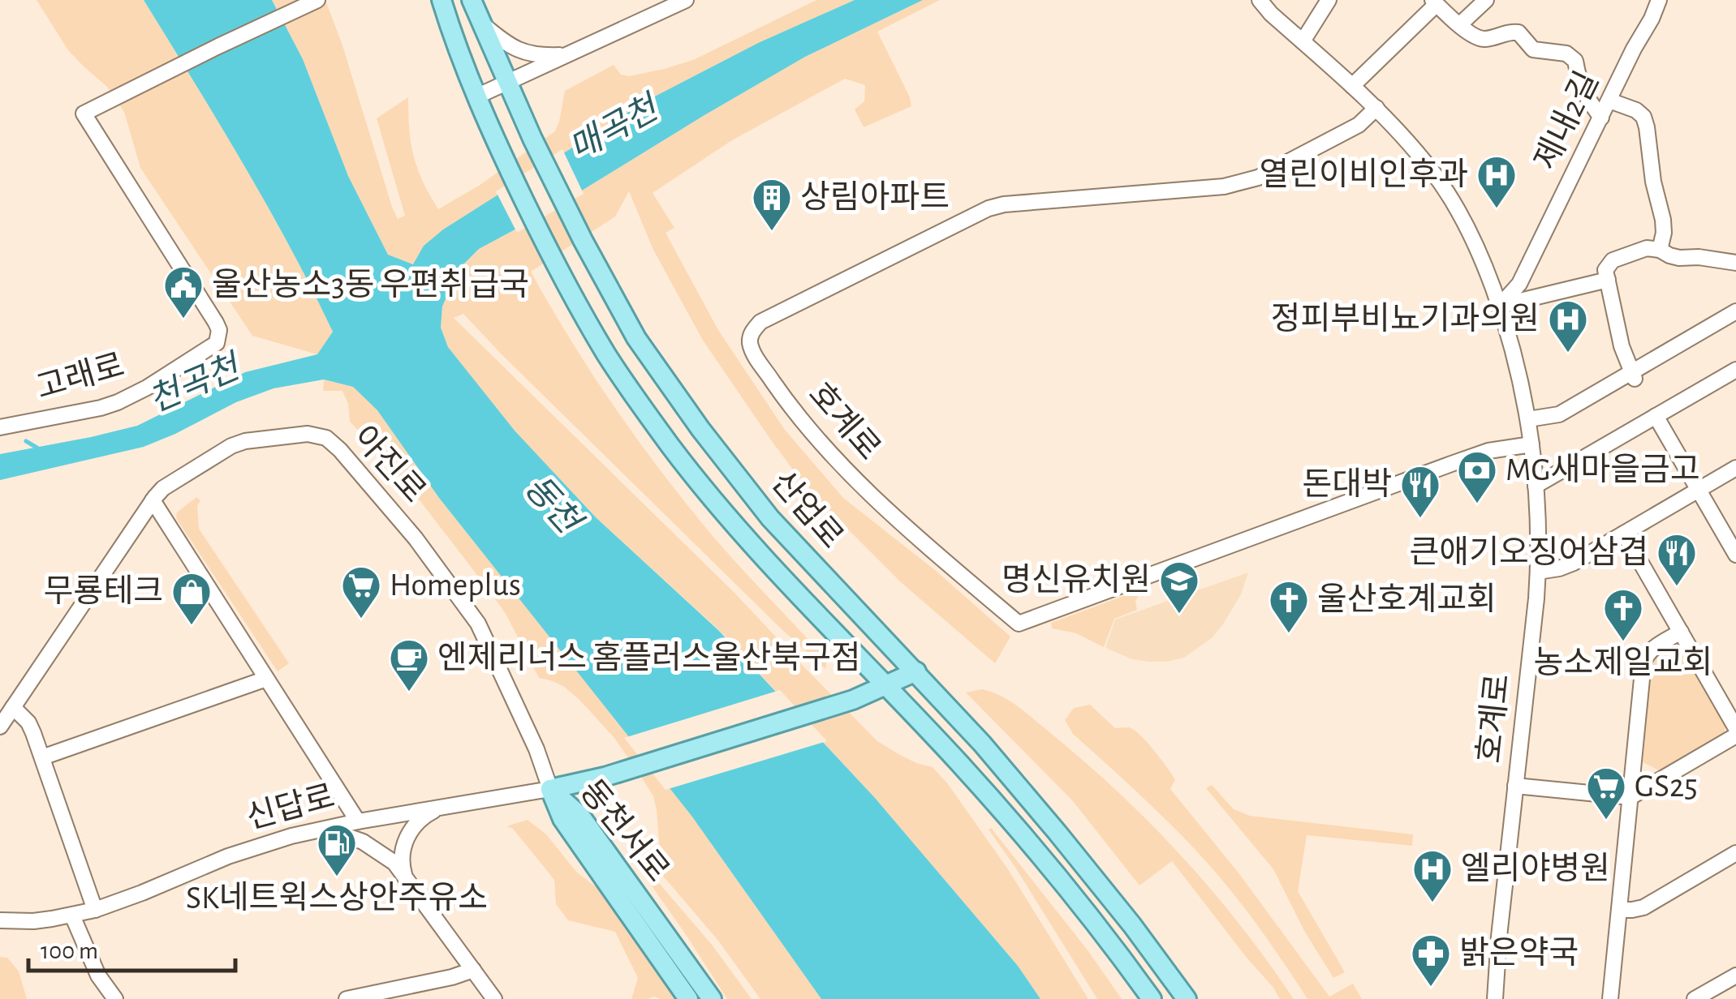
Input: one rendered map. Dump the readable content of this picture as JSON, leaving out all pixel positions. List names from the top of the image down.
{
  "streets": {
    "main road": ["산업로", "신답로", "동천서로"],
    "street": [
      "제내2길",
      "고래로",
      "호계로",
      "아진로"
    ]
  },
  "crossings": [
    ["제내2길", "호계로"],
    ["아진로", "신답로"],
    ["아진로", "동천서로"],
    ["산업로", "신답로"],
    ["신답로", "동천서로"]
  ],
  "water": ["매곡천", "천곡천", "동천"],
  "places": {
    "hospital": ["열린이비인후과", "정피부비뇨기과의원", "엘리야병원"],
    "building": ["상림아파트"],
    "public building": ["울산농소3동 우편취급국"],
    "bank": ["MG새마을금고"],
    "restaurant": ["돈대박", "큰애기오징어삼겹"],
    "school or university": ["명신유치원"],
    "supermarket": ["Homeplus", "GS25"],
    "shop": ["무룡테크"],
    "church": ["울산호계교회", "농소제일교회"],
    "cafe": ["엔제리너스 홈플러스울산북구점"],
    "fuel station": ["SK네트윅스상안주유소"],
    "pharmacy": ["밝은약국"]
  },
  "scale_bar": "100 m"
}
